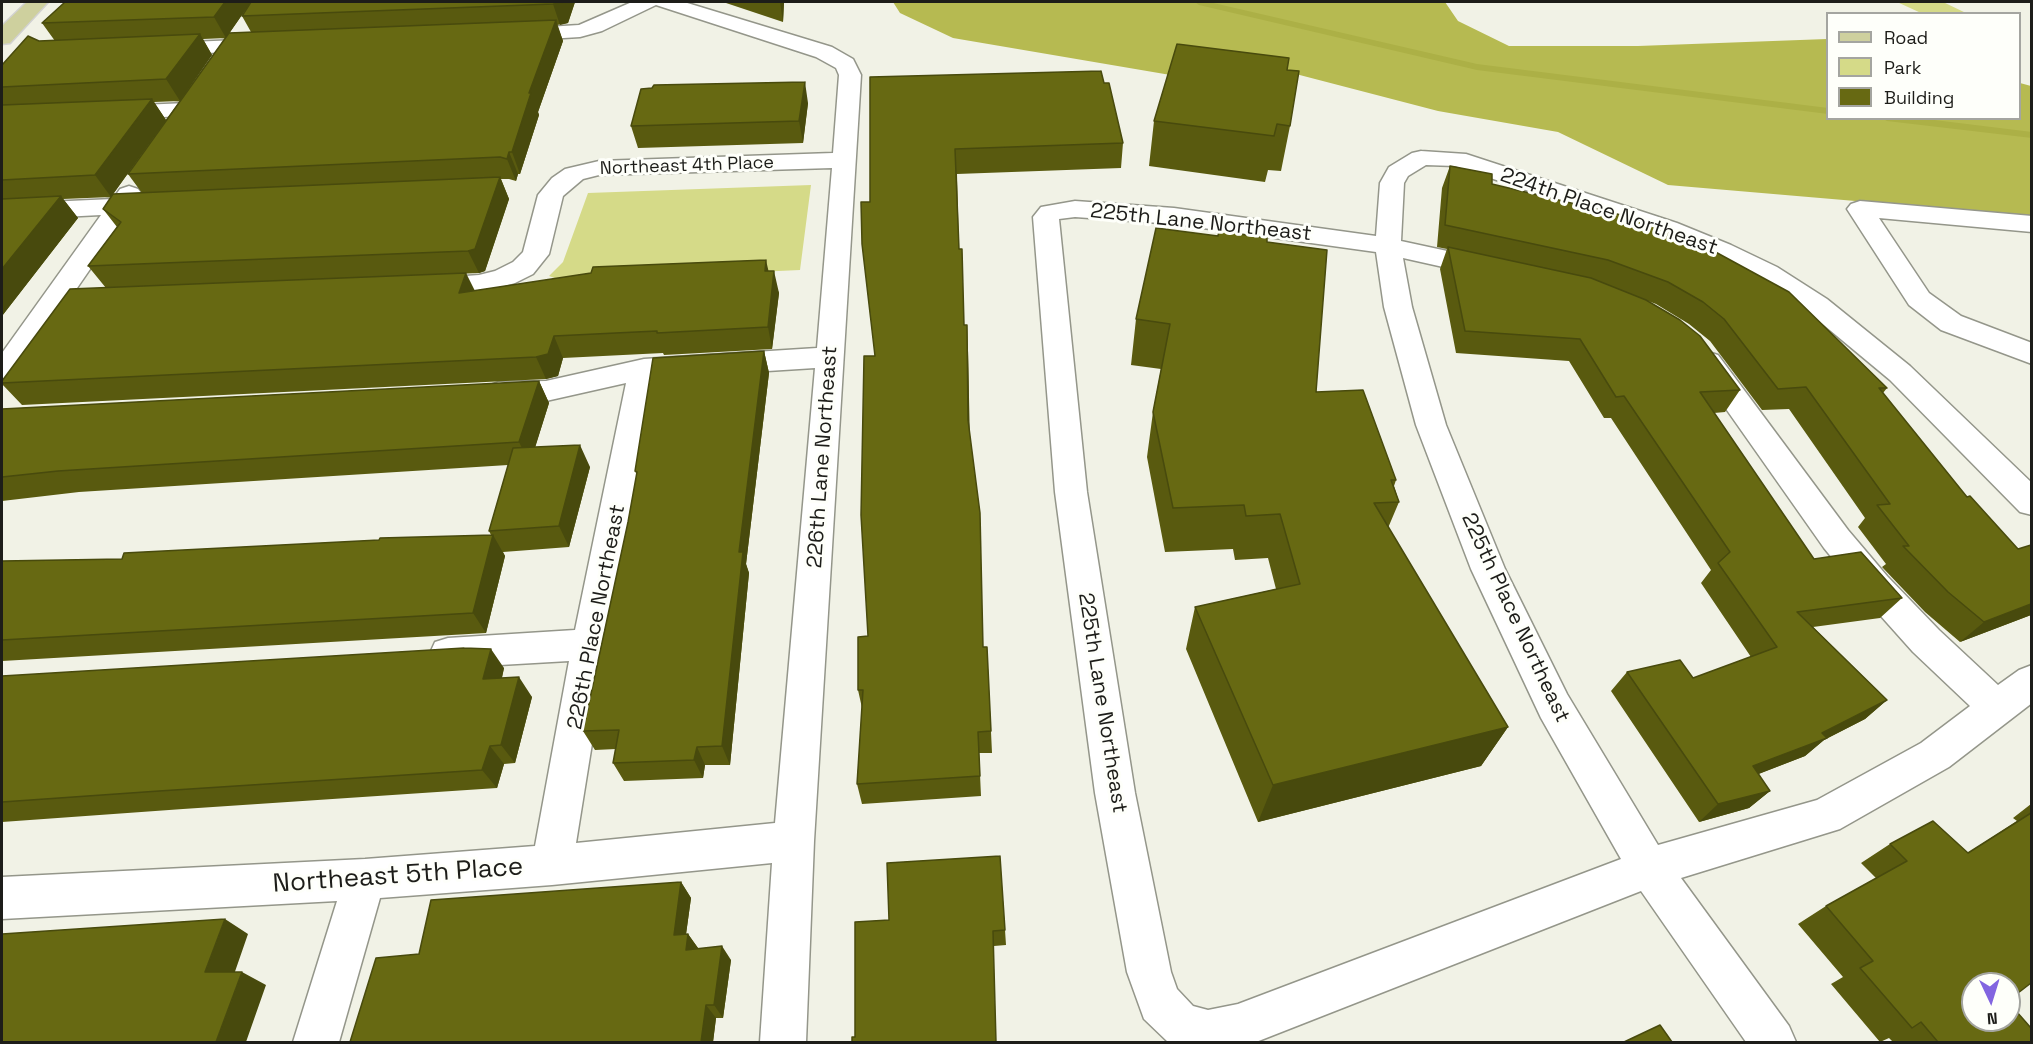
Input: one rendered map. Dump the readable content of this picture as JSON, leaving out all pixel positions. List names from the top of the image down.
{
  "streets": {
    "street": [
      "Northeast 4th Place",
      "224th Place Northeast",
      "225th Lane Northeast",
      "226th Lane Northeast",
      "226th Place Northeast",
      "225th Place Northeast",
      "Northeast 5th Place"
    ]
  },
  "crossings": [
    ["Northeast 4th Place", "226th Lane Northeast"],
    ["224th Place Northeast", "225th Place Northeast"],
    ["225th Lane Northeast", "225th Place Northeast"],
    ["226th Lane Northeast", "Northeast 5th Place"],
    ["226th Place Northeast", "Northeast 5th Place"]
  ],
  "legend": ["Road", "Park", "Building"],
  "north": "bottom"
}
